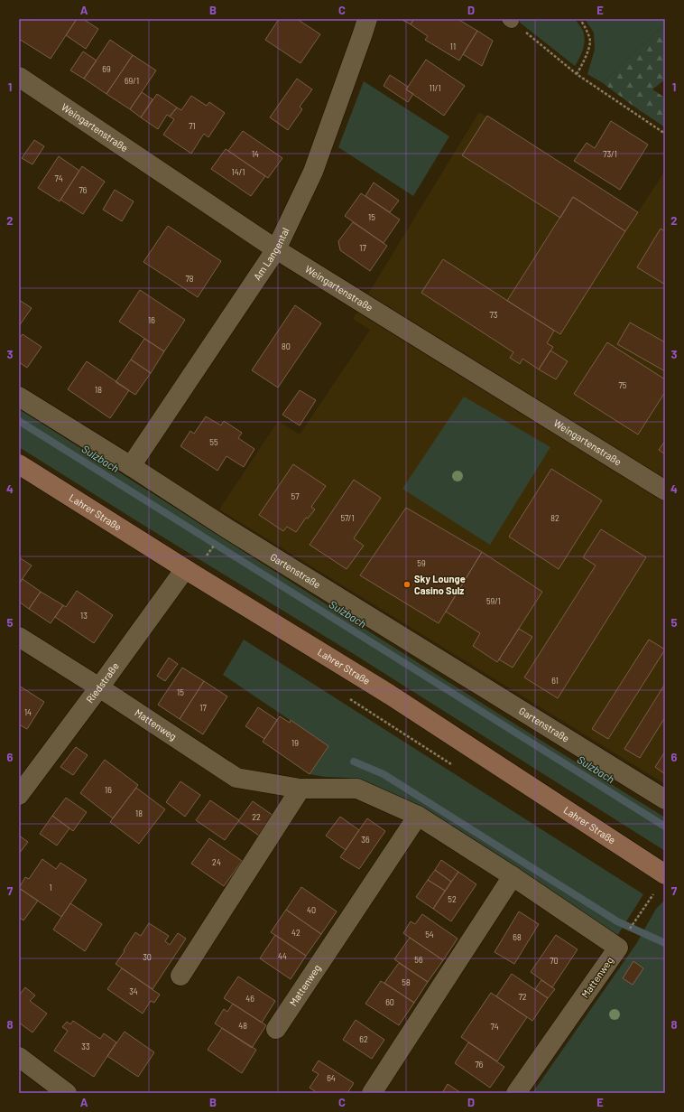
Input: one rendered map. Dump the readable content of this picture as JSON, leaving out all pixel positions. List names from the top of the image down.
{
  "streets": {
    "street": [
      "Weingartenstraße",
      "Am Langental",
      "Lahrer Straße",
      "Gartenstraße",
      "Riedstraße",
      "Mattenweg"
    ]
  },
  "crossings": [
    ["Weingartenstraße", "Am Langental"],
    ["Am Langental", "Gartenstraße"],
    ["Lahrer Straße", "Riedstraße"],
    ["Riedstraße", "Mattenweg"]
  ],
  "water": ["Sulzbach"],
  "places": ["Sky Lounge Casino Sulz"],
  "house_numbers": [
    "11",
    "69",
    "69/1",
    "11/1",
    "71",
    "14",
    "73/1",
    "14/1",
    "74",
    "76",
    "15",
    "17",
    "78",
    "73",
    "16",
    "80",
    "75",
    "18",
    "55",
    "57",
    "57/1",
    "82",
    "59",
    "59/1",
    "13",
    "61",
    "15",
    "17",
    "14",
    "19",
    "16",
    "18",
    "22",
    "36",
    "24",
    "1",
    "52",
    "40",
    "42",
    "54",
    "68",
    "44",
    "30",
    "56",
    "70",
    "58",
    "34",
    "72",
    "46",
    "60",
    "48",
    "74",
    "62",
    "33",
    "76",
    "64"
  ],
  "grid": {
    "columns": [
      "A",
      "B",
      "C",
      "D",
      "E"
    ],
    "rows": [
      "1",
      "2",
      "3",
      "4",
      "5",
      "6",
      "7",
      "8"
    ]
  }
}
